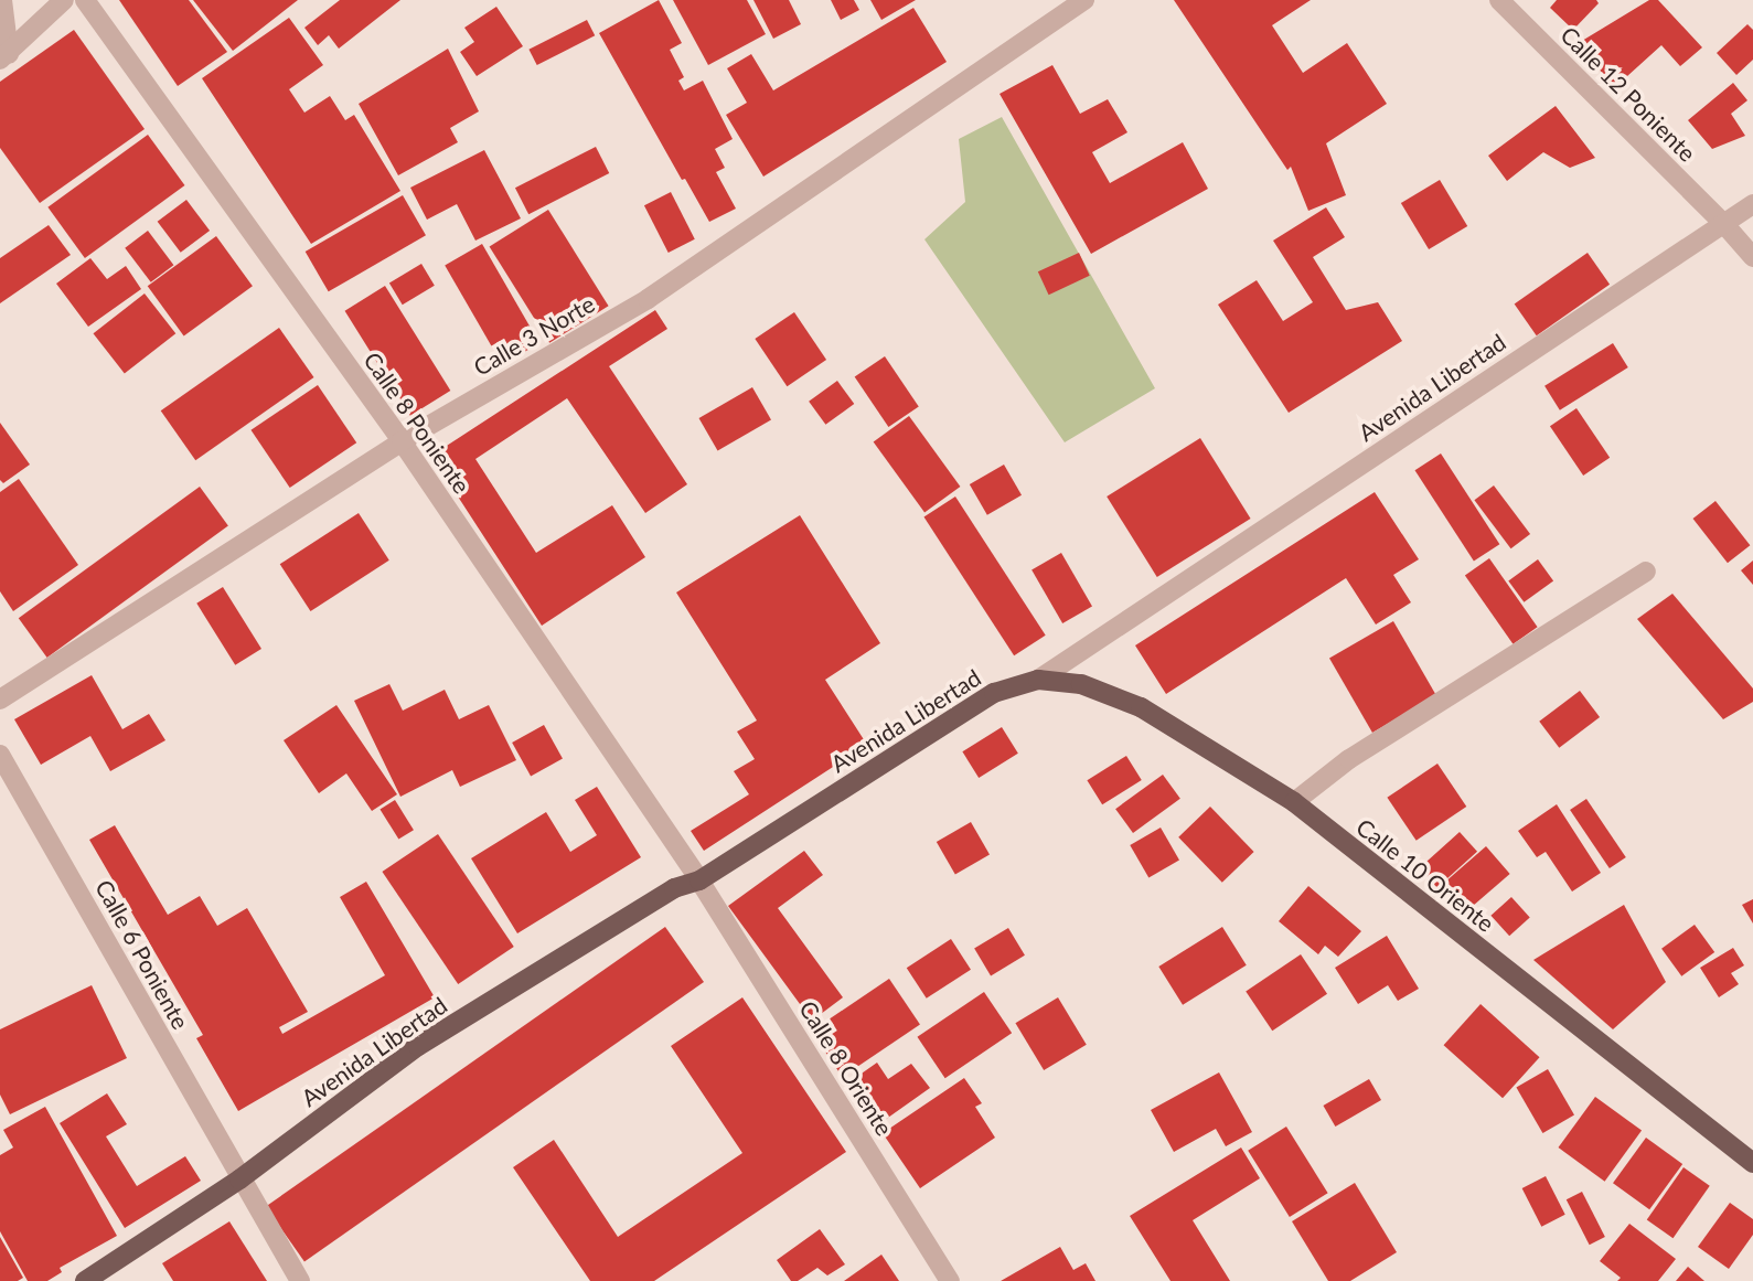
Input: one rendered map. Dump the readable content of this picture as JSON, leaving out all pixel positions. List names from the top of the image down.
{
  "streets": {
    "main road": ["Avenida Libertad", "Calle 10 Oriente"],
    "street": [
      "Calle 12 Poniente",
      "Calle 3 Norte",
      "Calle 8 Poniente",
      "Calle 6 Poniente",
      "Calle 8 Oriente"
    ]
  },
  "crossings": [
    ["Calle 12 Poniente", "Avenida Libertad"],
    ["Calle 3 Norte", "Calle 8 Poniente"],
    ["Avenida Libertad", "Calle 8 Poniente"],
    ["Avenida Libertad", "Calle 10 Oriente"],
    ["Avenida Libertad", "Calle 6 Poniente"],
    ["Avenida Libertad", "Calle 8 Oriente"],
    ["Calle 8 Poniente", "Calle 8 Oriente"]
  ]
}
